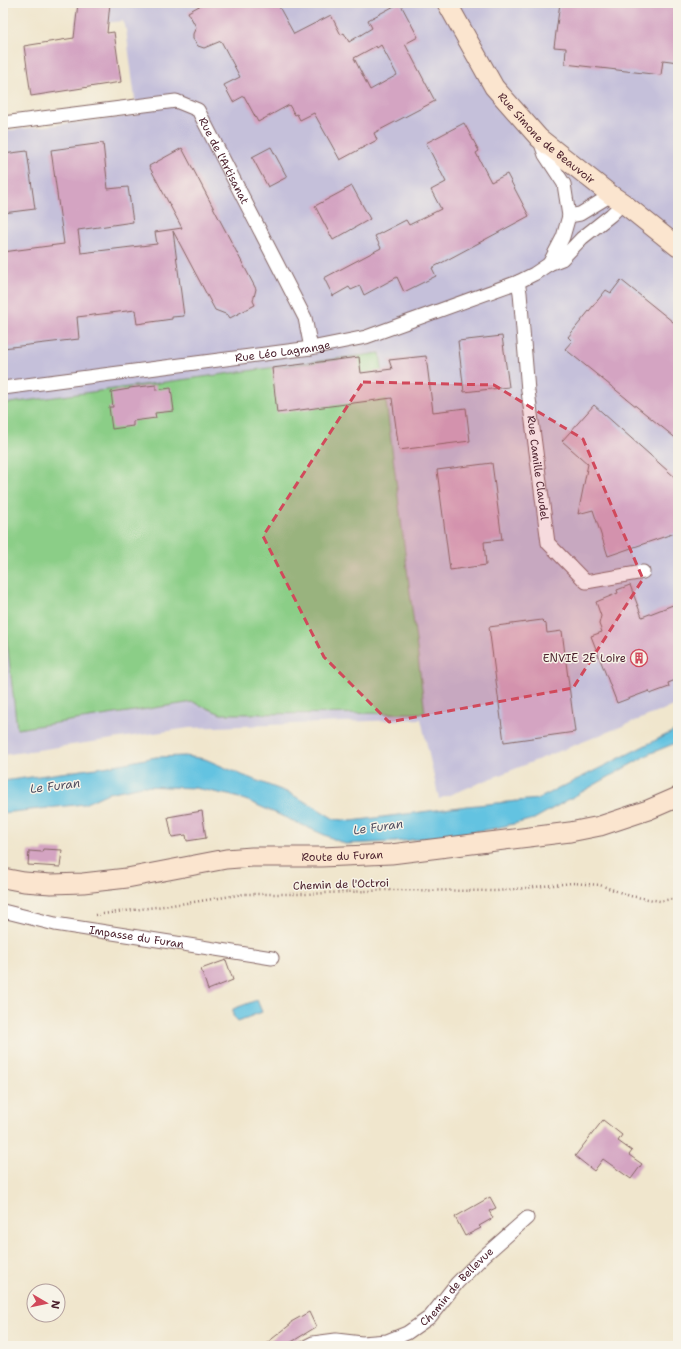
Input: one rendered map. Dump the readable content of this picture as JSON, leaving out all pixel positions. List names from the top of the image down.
{
  "streets": {
    "main road": ["Rue Simone de Beauvoir", "Route du Furan"],
    "street": [
      "Rue de l'Artisanat",
      "Rue Léo Lagrange",
      "Rue Camille Claudel",
      "Impasse du Furan",
      "Chemin de Bellevue"
    ],
    "path": ["Chemin de l'Octroi"]
  },
  "crossings": [
    ["Rue Simone de Beauvoir", "Rue Léo Lagrange"],
    ["Rue de l'Artisanat", "Rue Léo Lagrange"],
    ["Rue Léo Lagrange", "Rue Camille Claudel"]
  ],
  "water": ["Le Furan"],
  "places": {
    "building": ["ENVIE 2E Loire"]
  },
  "north": "right"
}
